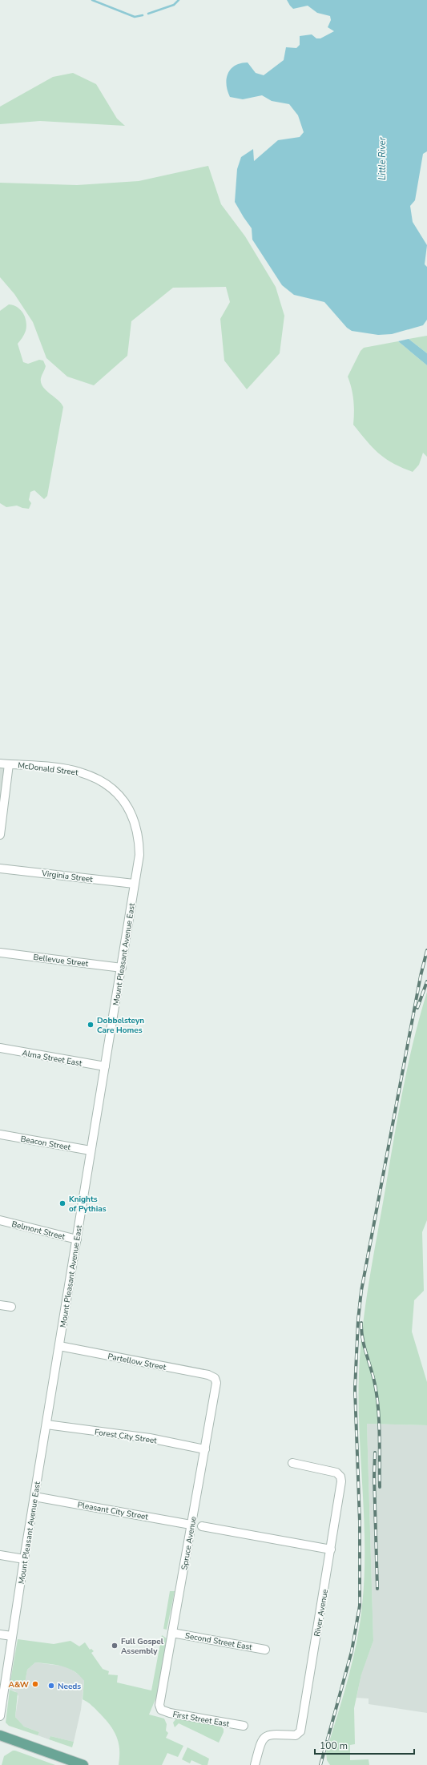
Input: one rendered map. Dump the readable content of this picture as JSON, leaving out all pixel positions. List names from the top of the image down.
{
  "streets": {
    "street": [
      "McDonald Street",
      "Virginia Street",
      "Mount Pleasant Avenue East",
      "Bellevue Street",
      "Alma Street East",
      "Beacon Street",
      "Belmont Street",
      "Partellow Street",
      "Forest City Street",
      "Pleasant City Street",
      "Spruce Avenue",
      "River Avenue",
      "Second Street East",
      "First Street East"
    ]
  },
  "crossings": [
    ["McDonald Street", "Mount Pleasant Avenue East"],
    ["Virginia Street", "Mount Pleasant Avenue East"],
    ["Mount Pleasant Avenue East", "Bellevue Street"],
    ["Mount Pleasant Avenue East", "Alma Street East"],
    ["Mount Pleasant Avenue East", "Beacon Street"],
    ["Mount Pleasant Avenue East", "Belmont Street"],
    ["Mount Pleasant Avenue East", "Partellow Street"],
    ["Mount Pleasant Avenue East", "Forest City Street"],
    ["Mount Pleasant Avenue East", "Pleasant City Street"],
    ["Partellow Street", "Spruce Avenue"],
    ["Forest City Street", "Spruce Avenue"],
    ["Pleasant City Street", "Spruce Avenue"],
    ["Spruce Avenue", "Second Street East"],
    ["Spruce Avenue", "First Street East"]
  ],
  "water": ["Little River"],
  "places": [
    "Dobbelsteyn Care Homes",
    "Knights of Pythias",
    "Full Gospel Assembly",
    "A&W",
    "Needs"
  ],
  "scale_bar": "100 m"
}
